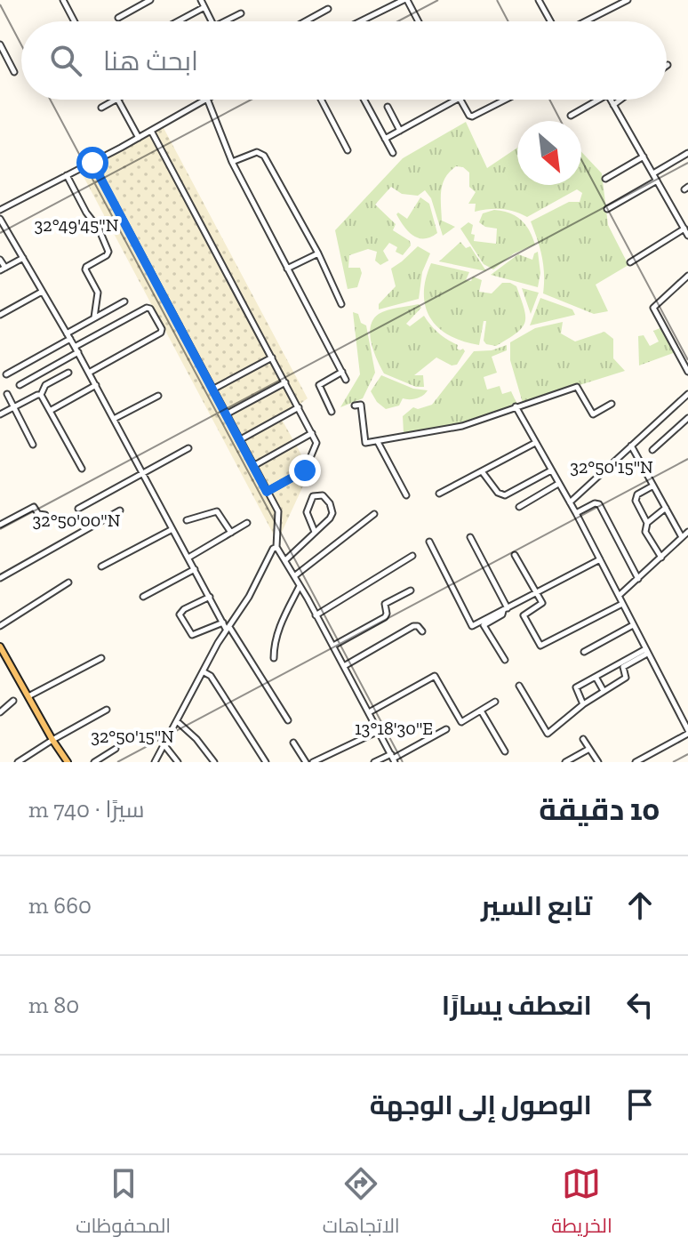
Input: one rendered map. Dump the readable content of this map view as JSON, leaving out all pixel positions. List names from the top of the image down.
{
  "north": "bottom right",
  "page": {
    "search": "ابحث هنا",
    "heading": ["10 دقيقة", "سيرًا · 740 m"],
    "list": [
      ["تابع السير", "660 m"],
      ["انعطف يسارًا", "80 m"],
      "الوصول إلى الوجهة"
    ],
    "nav": ["الخريطة", "الاتجاهات", "المحفوظات"]
  },
  "coordinates": [
    "32°49'45\"N",
    "32°50'15\"N",
    "32°50'00\"N",
    "13°18'30\"E"
  ]
}
